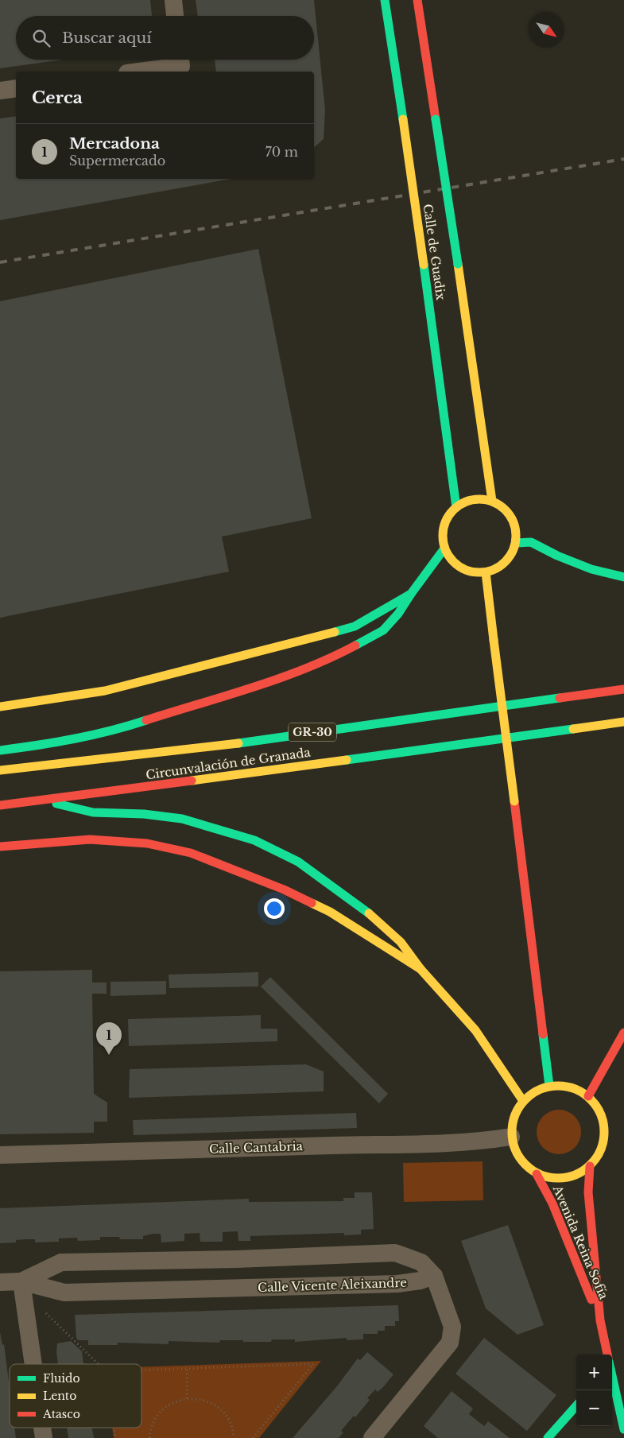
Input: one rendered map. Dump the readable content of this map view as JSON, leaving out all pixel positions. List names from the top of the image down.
{
  "streets": {
    "main road": [
      "Calle de Guadix",
      "GR-30",
      "Circunvalación de Granada",
      "Avenida Reina Sofía"
    ],
    "street": ["Calle Cantabria", "Calle Vicente Aleixandre"]
  },
  "crossings": [
    ["Calle Cantabria", "Avenida Reina Sofía"]
  ],
  "legend": ["Fluido", "Lento", "Atasco"],
  "north": "bottom right",
  "page": {
    "search": "Buscar aquí",
    "heading": "Cerca",
    "list": [
      {
        "mark": "1",
        "name": "Mercadona",
        "note": "Supermercado",
        "value": "70 m"
      }
    ],
    "pins": "1",
    "map_buttons": ["+", "−"]
  }
}
